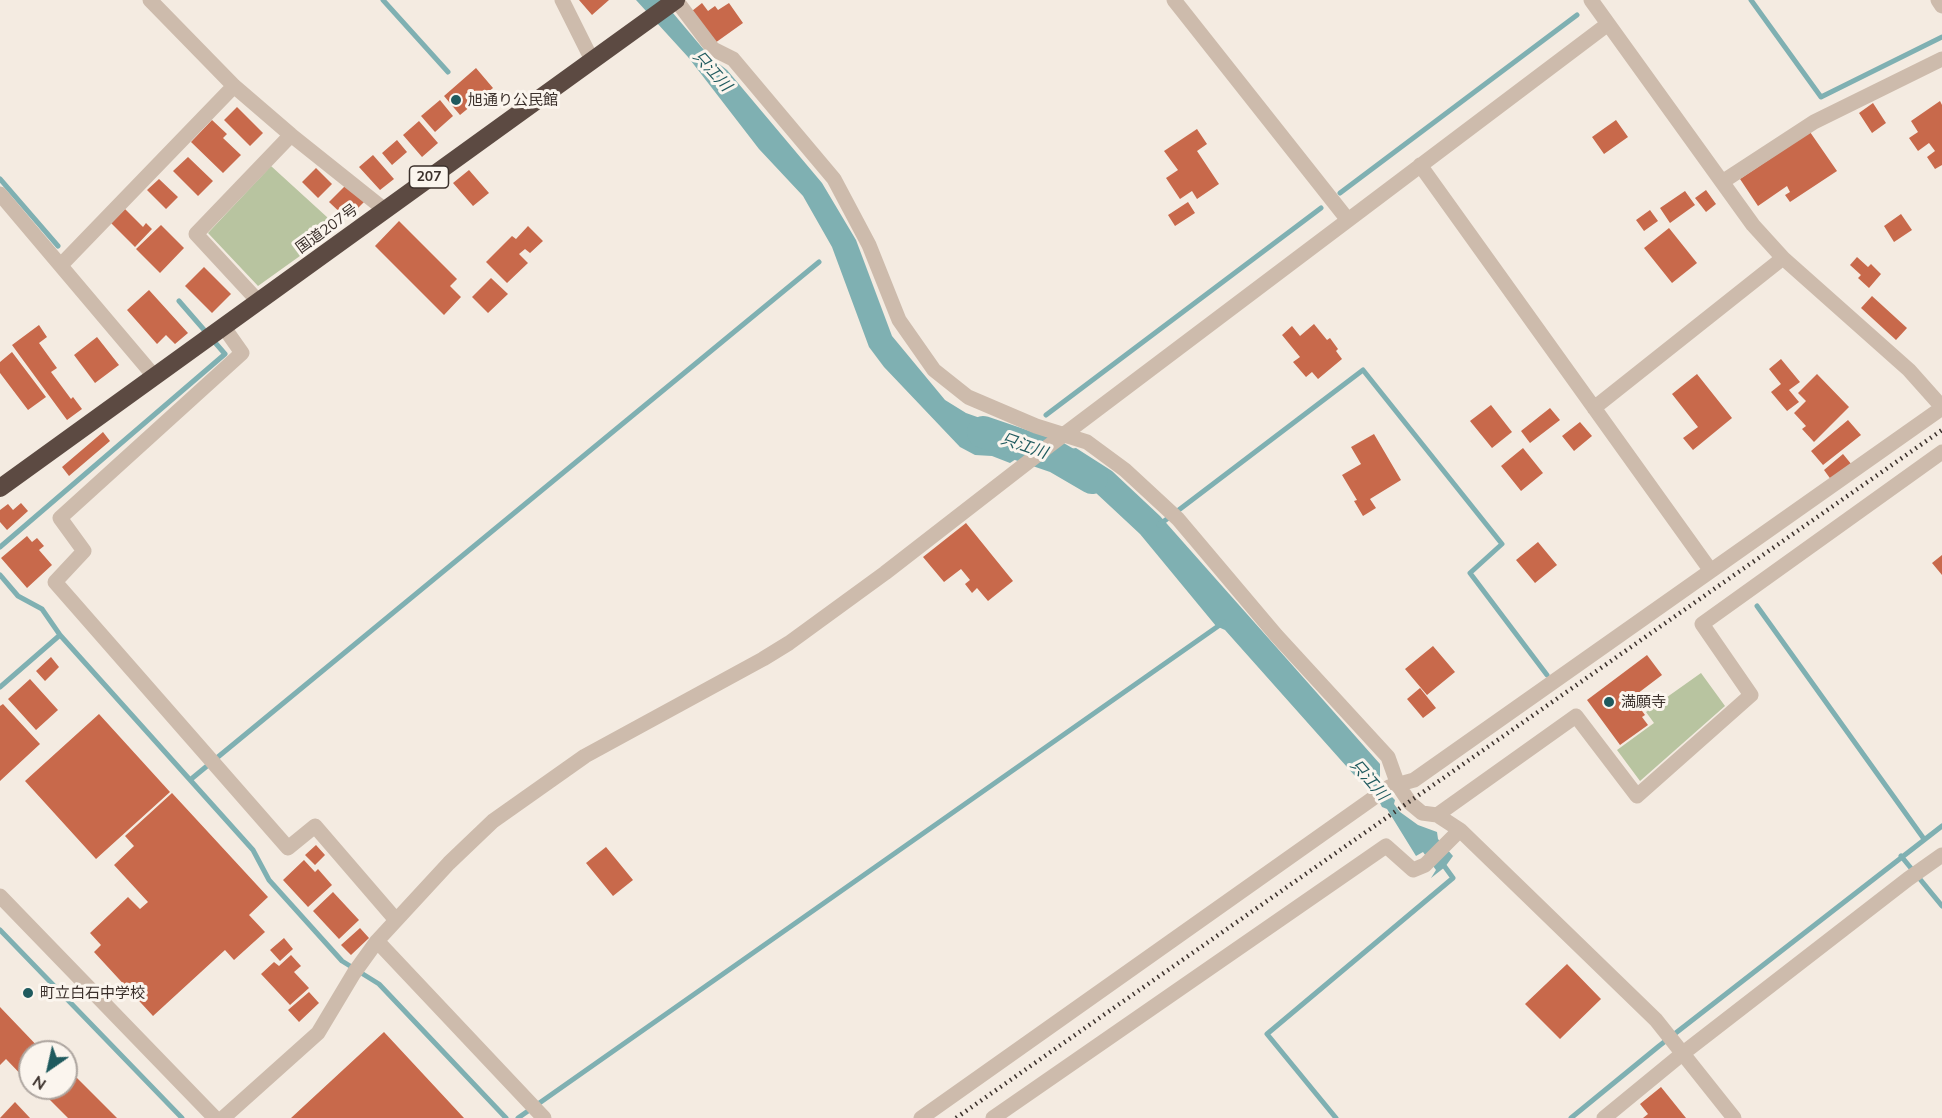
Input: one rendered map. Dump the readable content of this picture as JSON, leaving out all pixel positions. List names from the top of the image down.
{
  "streets": {
    "highway": ["207", "国道207号"]
  },
  "water": ["只江川"],
  "places": ["旭通り公民館", "満願寺", "町立白石中学校"],
  "north": "bottom left"
}
